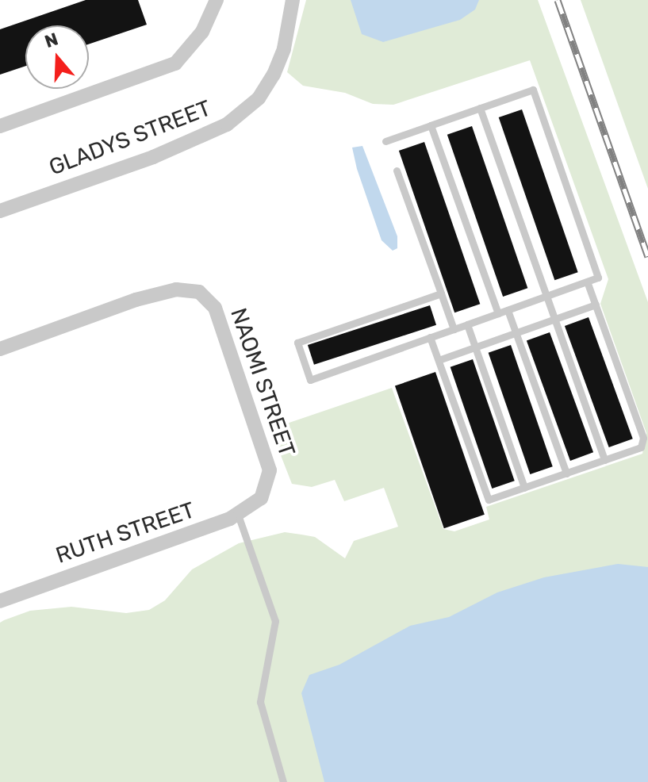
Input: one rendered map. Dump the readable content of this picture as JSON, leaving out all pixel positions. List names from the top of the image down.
{
  "streets": {
    "street": ["GLADYS STREET", "NAOMI STREET", "RUTH STREET"]
  },
  "crossings": [
    ["NAOMI STREET", "RUTH STREET"]
  ],
  "north": "top"
}
